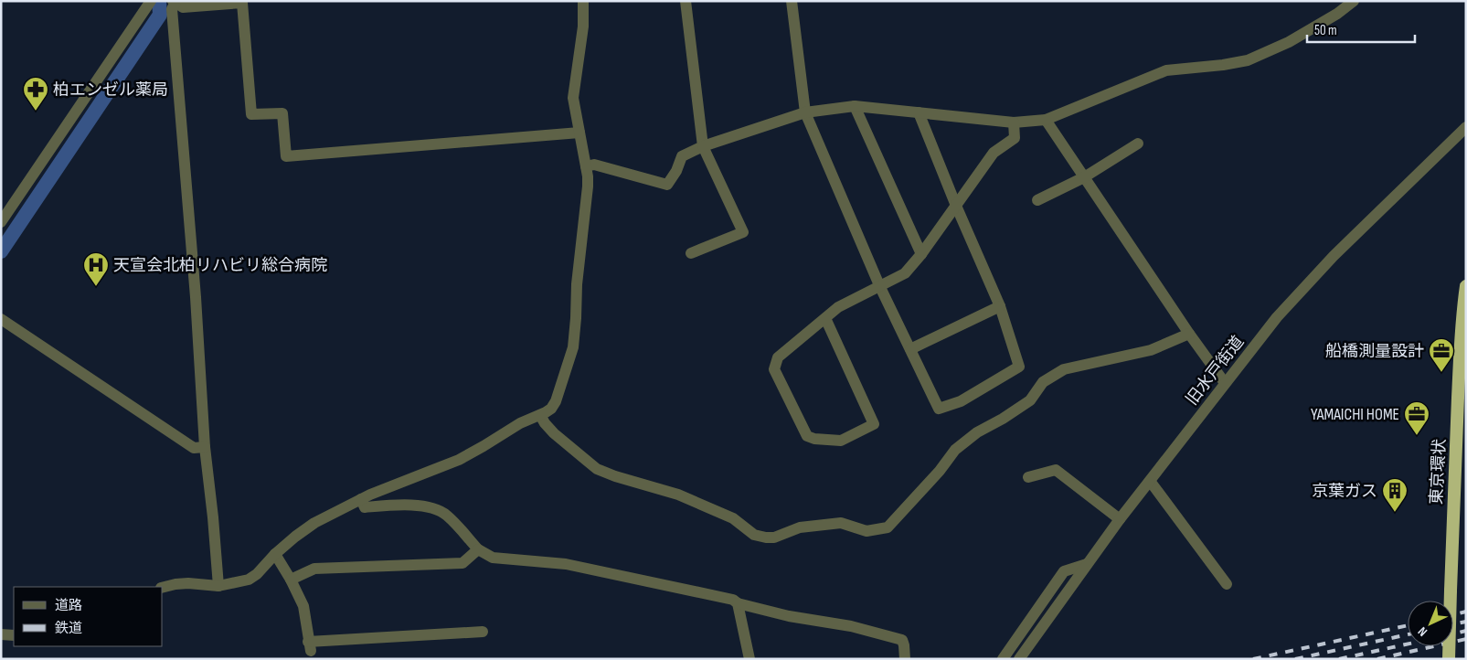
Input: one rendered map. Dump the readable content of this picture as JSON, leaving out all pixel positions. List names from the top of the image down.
{
  "streets": {
    "highway": ["東京環状"],
    "street": ["旧水戸街道"]
  },
  "places": {
    "pharmacy": ["柏エンゼル薬局"],
    "hospital": ["天宣会北柏リハビリ総合病院"],
    "office": ["船橋測量設計", "YAMAICHI HOME"],
    "building": ["京葉ガス"]
  },
  "legend": ["道路", "鉄道"],
  "scale_bar": "50 m",
  "north": "bottom left"
}
